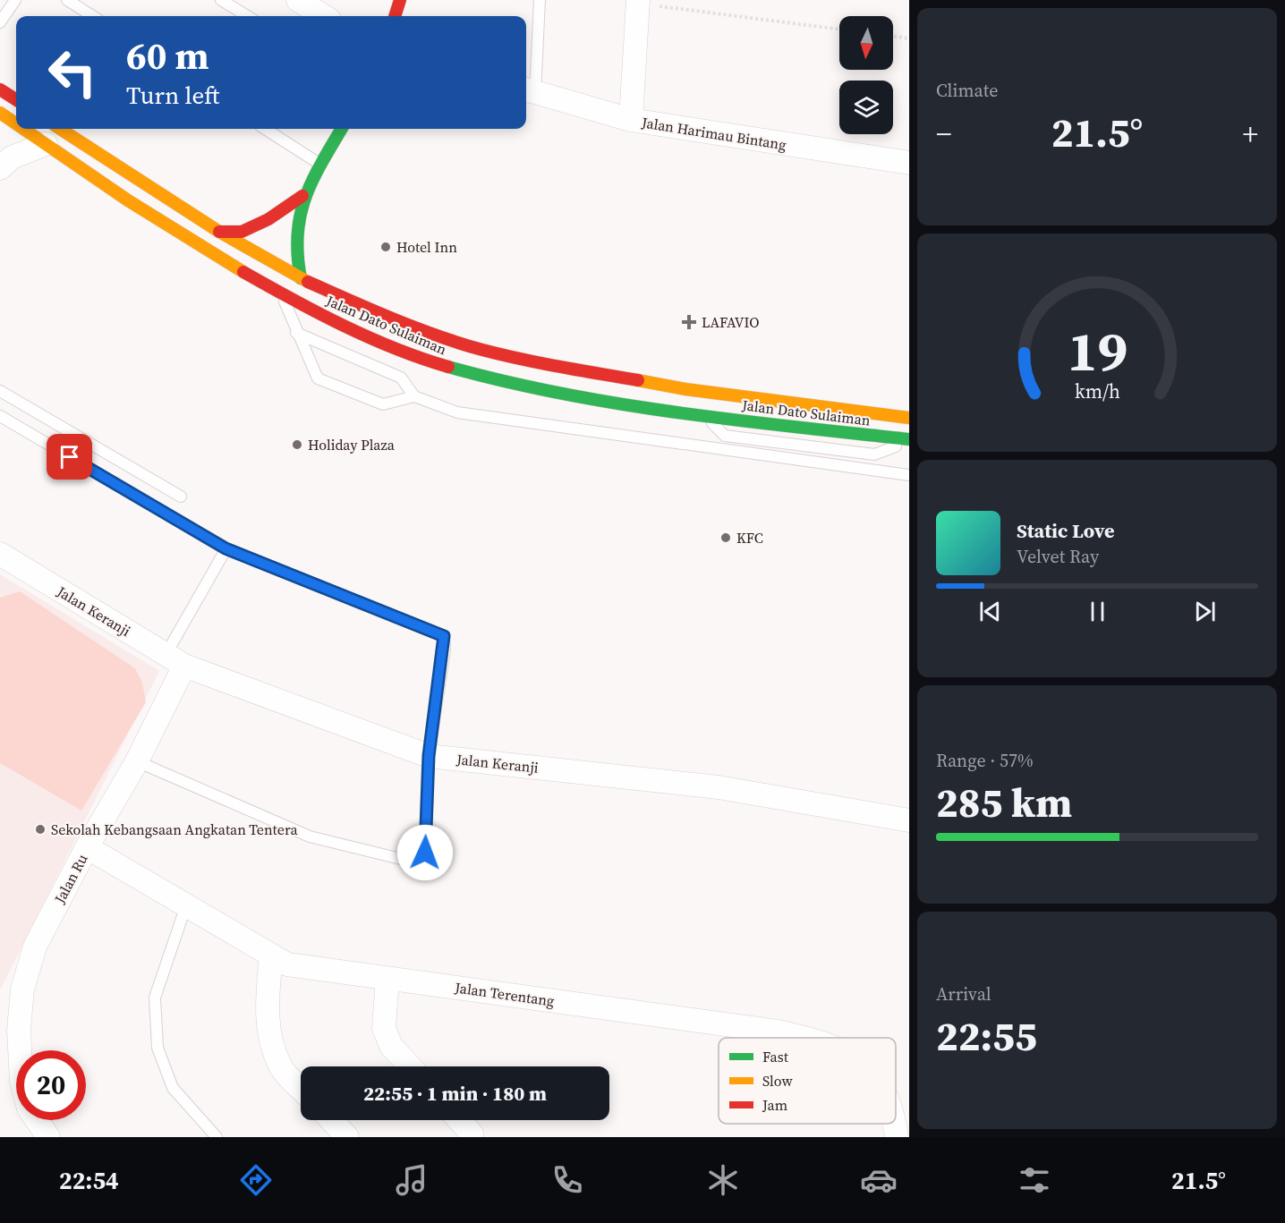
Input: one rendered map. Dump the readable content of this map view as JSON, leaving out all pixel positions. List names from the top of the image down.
{
  "streets": {
    "street": [
      "Jalan Harimau Bintang",
      "Jalan Dato Sulaiman",
      "Jalan Keranji",
      "Jalan Ru",
      "Jalan Terentang"
    ]
  },
  "crossings": [
    ["Jalan Keranji", "Jalan Ru"],
    ["Jalan Ru", "Jalan Terentang"]
  ],
  "places": {
    "other": [
      "Hotel Inn",
      "Holiday Plaza",
      "KFC",
      "Sekolah Kebangsaan Angkatan Tentera"
    ],
    "health": ["LAFAVIO"]
  },
  "legend": ["Fast", "Slow", "Jam"],
  "north": "bottom",
  "page": {
    "tile": [
      "Climate",
      ["Range · 57%", "285 km"],
      ["Arrival", "22:55"]
    ],
    "turn": ["60 m", "Turn left"],
    "heat": ["−", "21.5°", "+"],
    "song": ["Static Love", "Velvet Ray"],
    "limit": "20",
    "trip": "22:55 · 1 min · 180 m",
    "tabs": ["22:54", "21.5°"],
    "gauge": ["19", "km/h"]
  }
}
